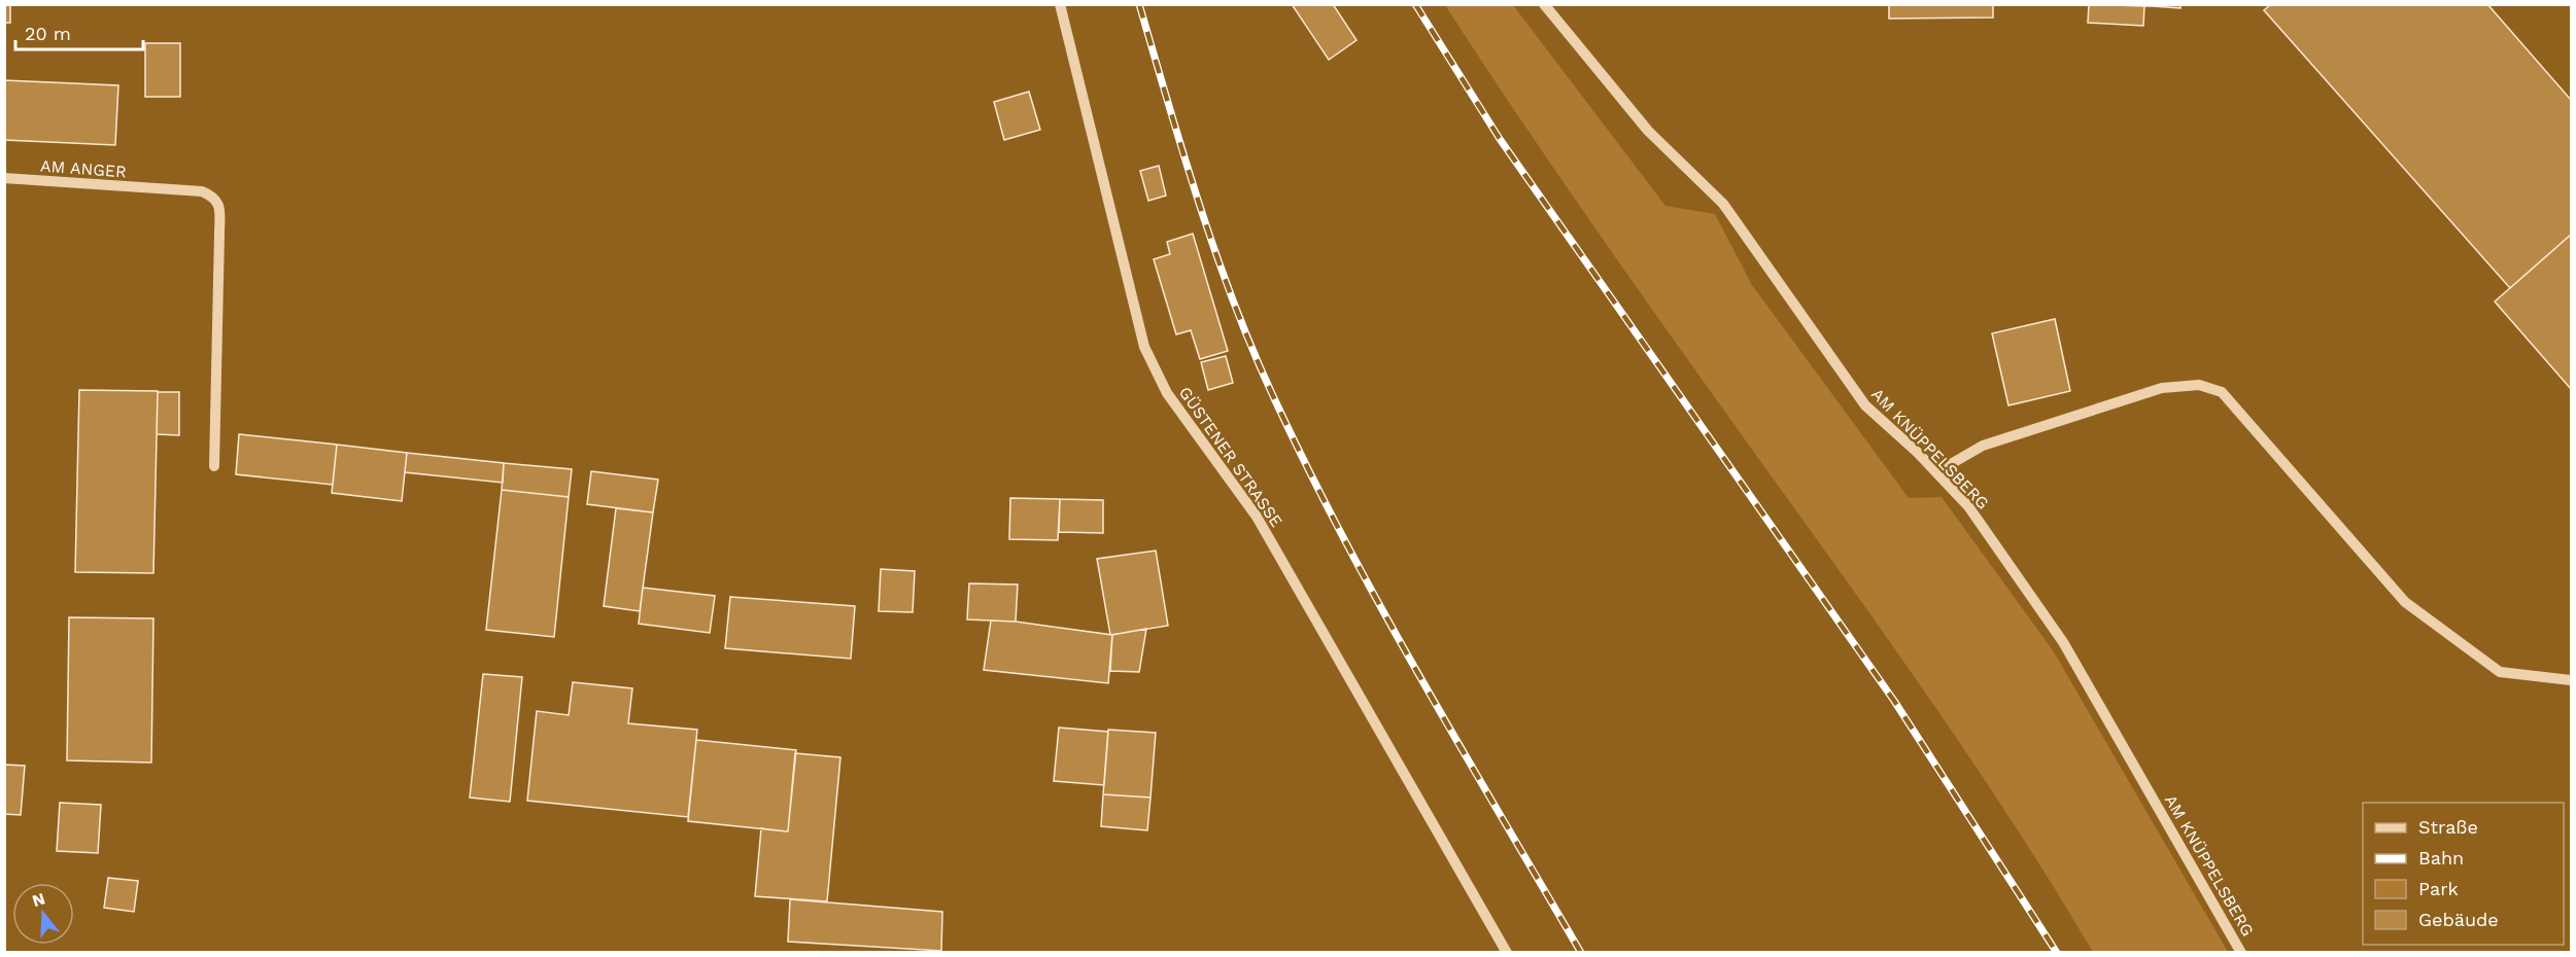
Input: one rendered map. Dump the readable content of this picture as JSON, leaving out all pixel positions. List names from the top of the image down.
{
  "streets": {
    "street": ["AM ANGER", "AM KNÜPPELSBERG", "GÜSTENER STRASSE"]
  },
  "legend": [
    "Straße",
    "Bahn",
    "Park",
    "Gebäude"
  ],
  "scale_bar": "20 m",
  "north": "top"
}
